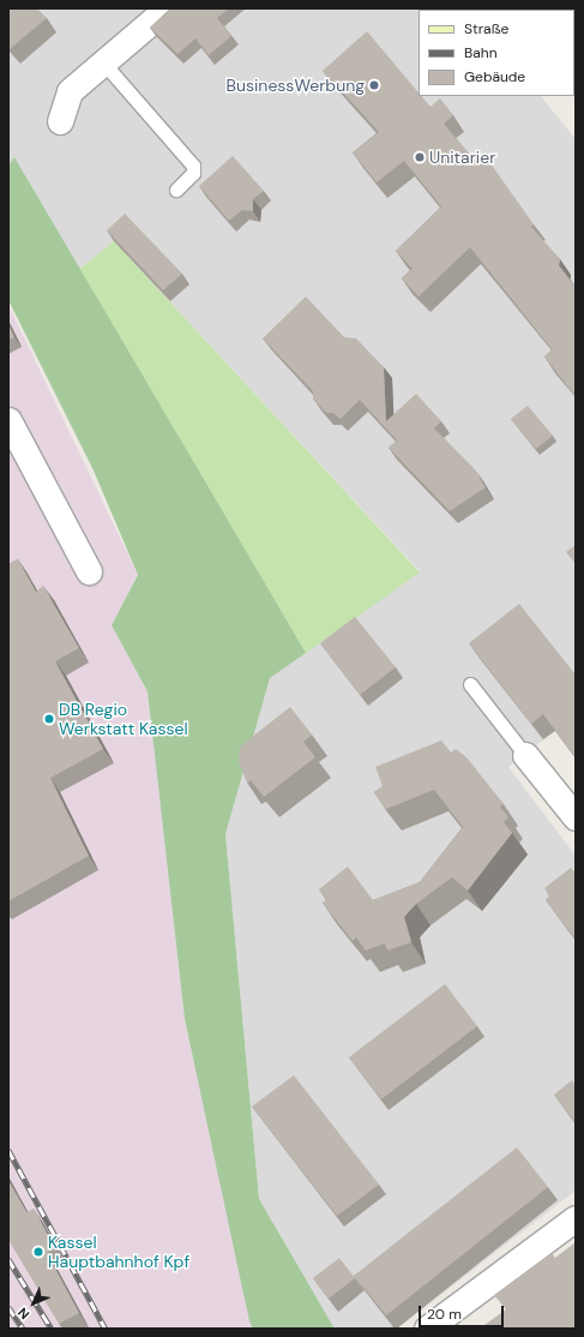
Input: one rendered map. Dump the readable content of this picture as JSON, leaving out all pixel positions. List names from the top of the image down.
{
  "places": [
    "BusinessWerbung",
    "Unitarier",
    "DB Regio Werkstatt Kassel",
    "Kassel Hauptbahnhof Kpf"
  ],
  "legend": ["Straße", "Bahn", "Gebäude"],
  "scale_bar": "20 m",
  "north": "bottom left"
}
